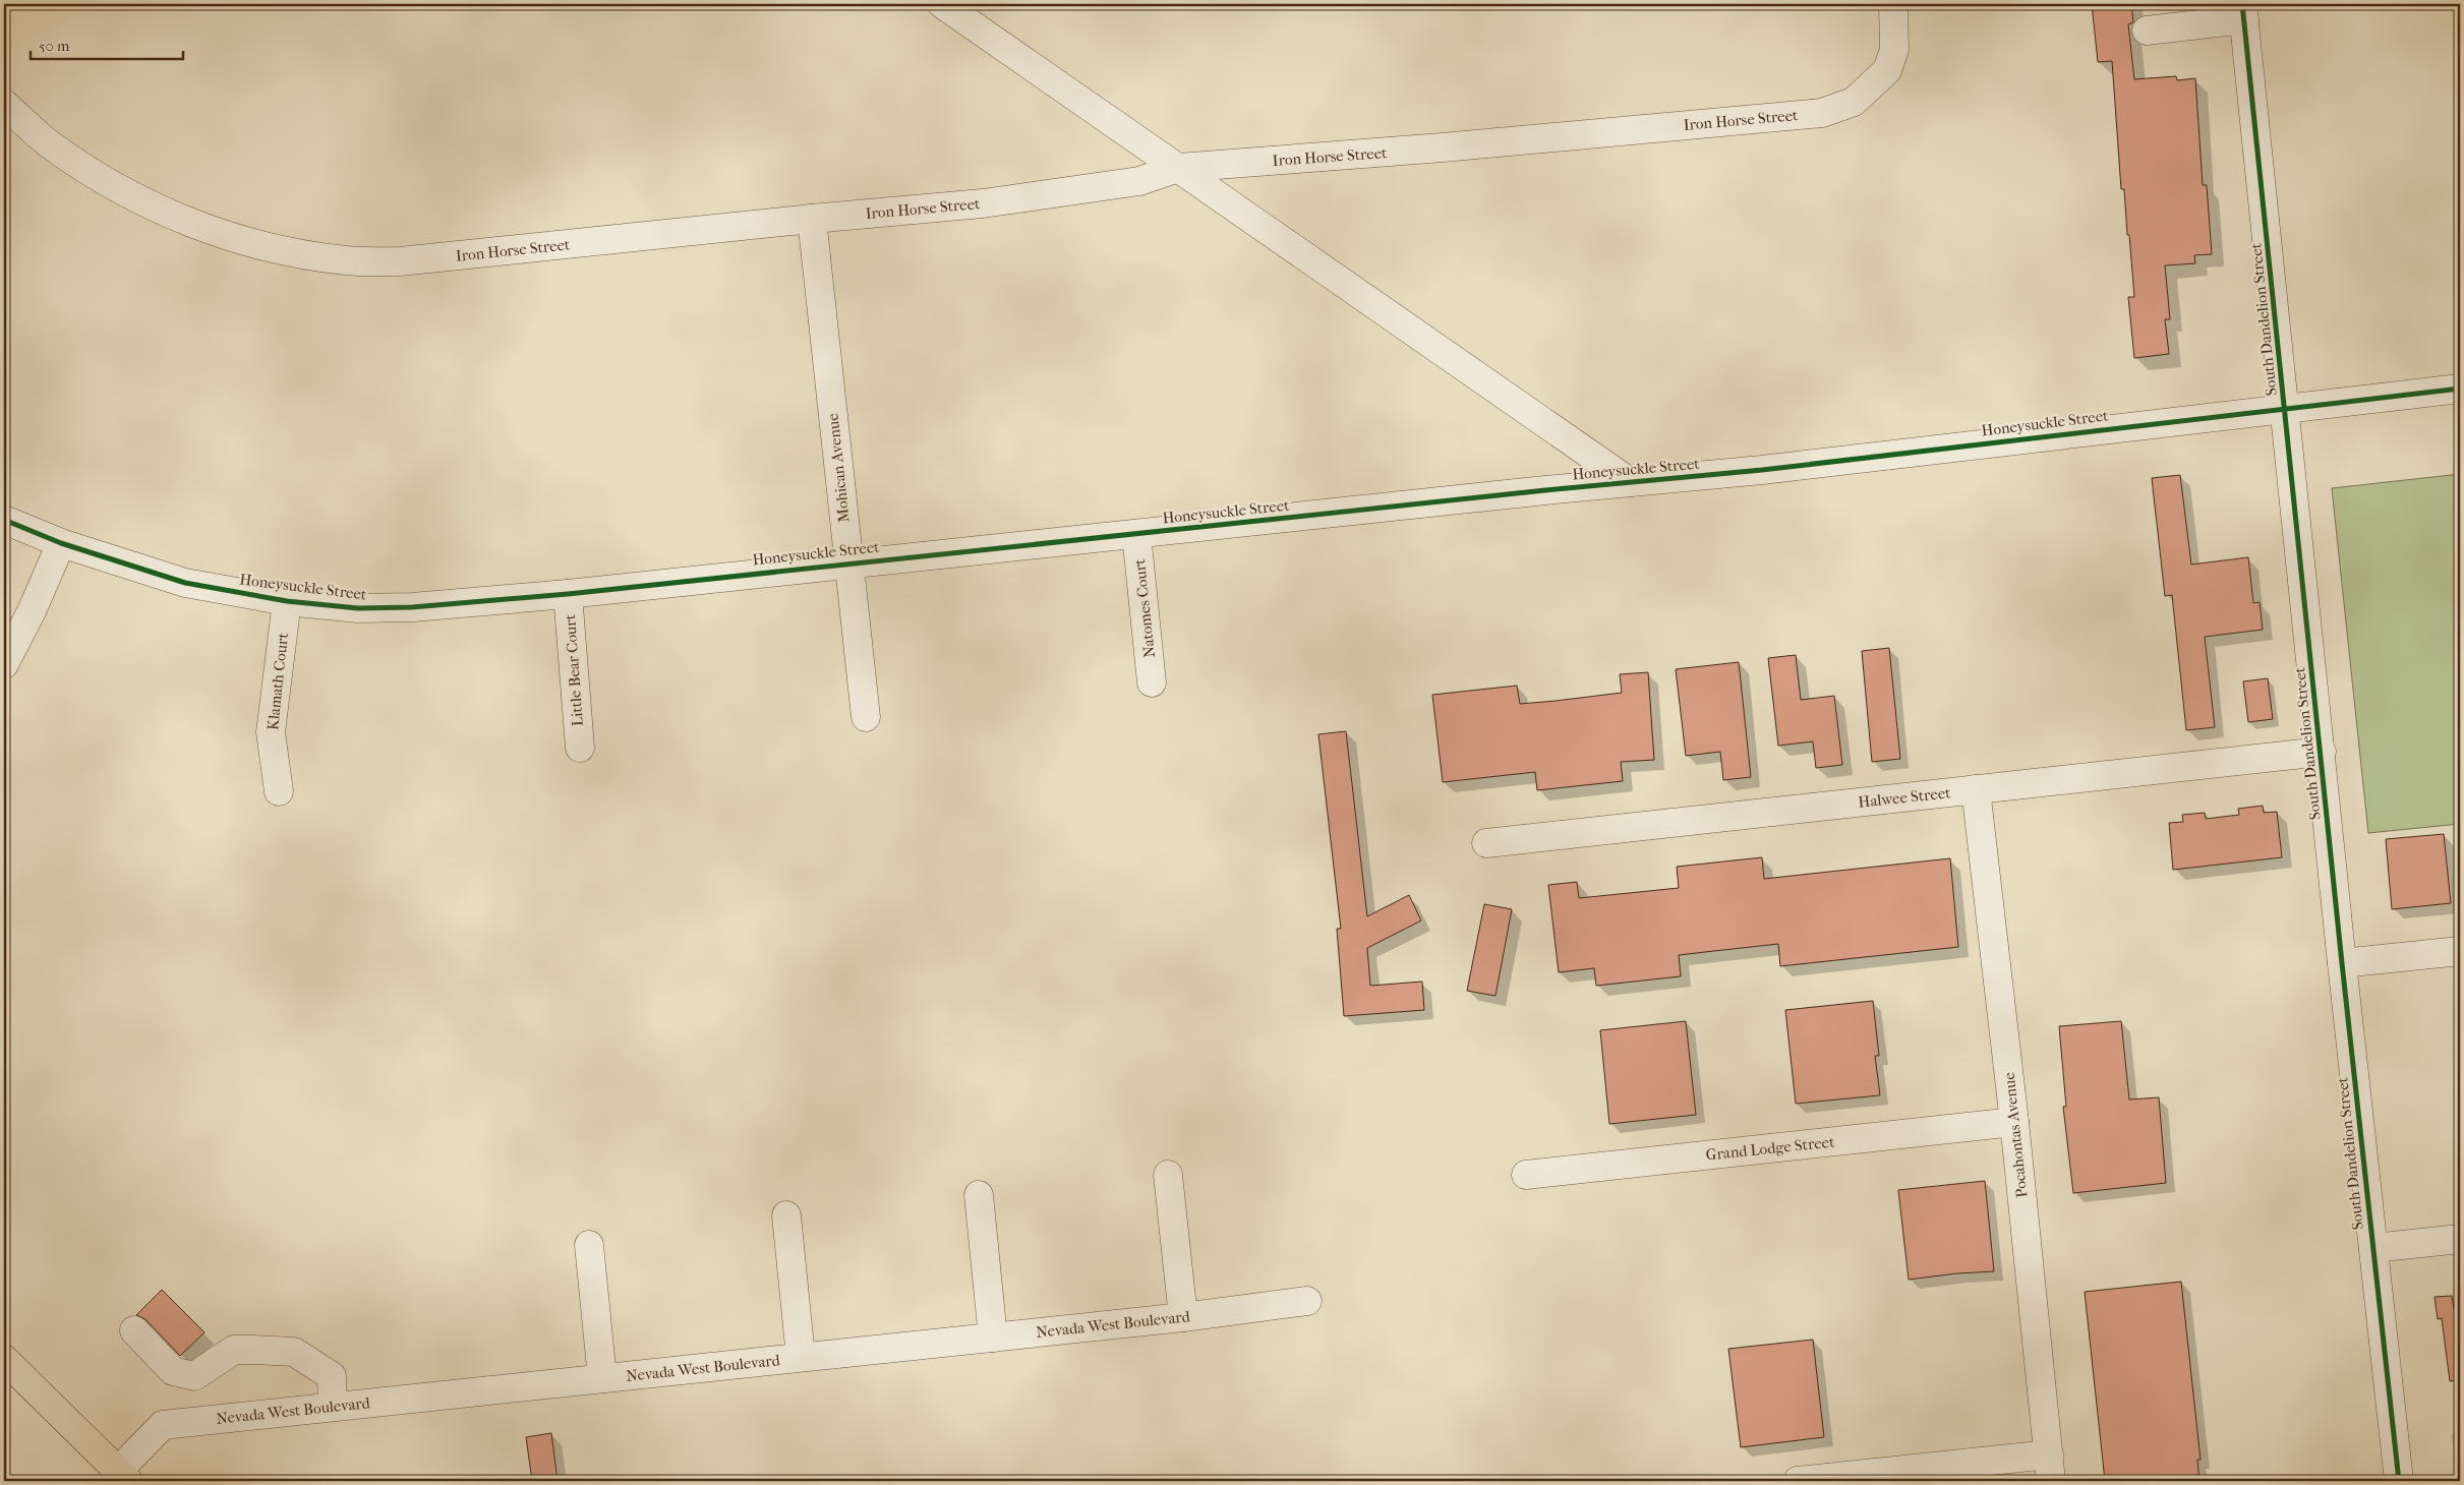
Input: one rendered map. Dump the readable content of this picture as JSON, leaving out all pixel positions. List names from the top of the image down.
{
  "streets": {
    "street": [
      "Iron Horse Street",
      "South Dandelion Street",
      "Honeysuckle Street",
      "Mohican Avenue",
      "Natomes Court",
      "Little Bear Court",
      "Klamath Court",
      "Halwee Street",
      "Pocahontas Avenue",
      "Grand Lodge Street",
      "Nevada West Boulevard"
    ]
  },
  "crossings": [
    ["Iron Horse Street", "Mohican Avenue"],
    ["South Dandelion Street", "Honeysuckle Street"],
    ["South Dandelion Street", "Halwee Street"],
    ["Honeysuckle Street", "Mohican Avenue"],
    ["Honeysuckle Street", "Natomes Court"],
    ["Honeysuckle Street", "Little Bear Court"],
    ["Honeysuckle Street", "Klamath Court"],
    ["Halwee Street", "Pocahontas Avenue"],
    ["Pocahontas Avenue", "Grand Lodge Street"]
  ],
  "scale_bar": "50 m"
}
